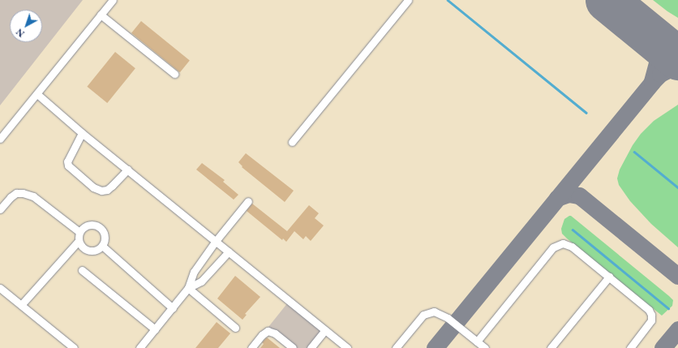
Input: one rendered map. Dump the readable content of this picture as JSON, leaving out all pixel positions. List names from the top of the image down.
{
  "north": "bottom left"
}
